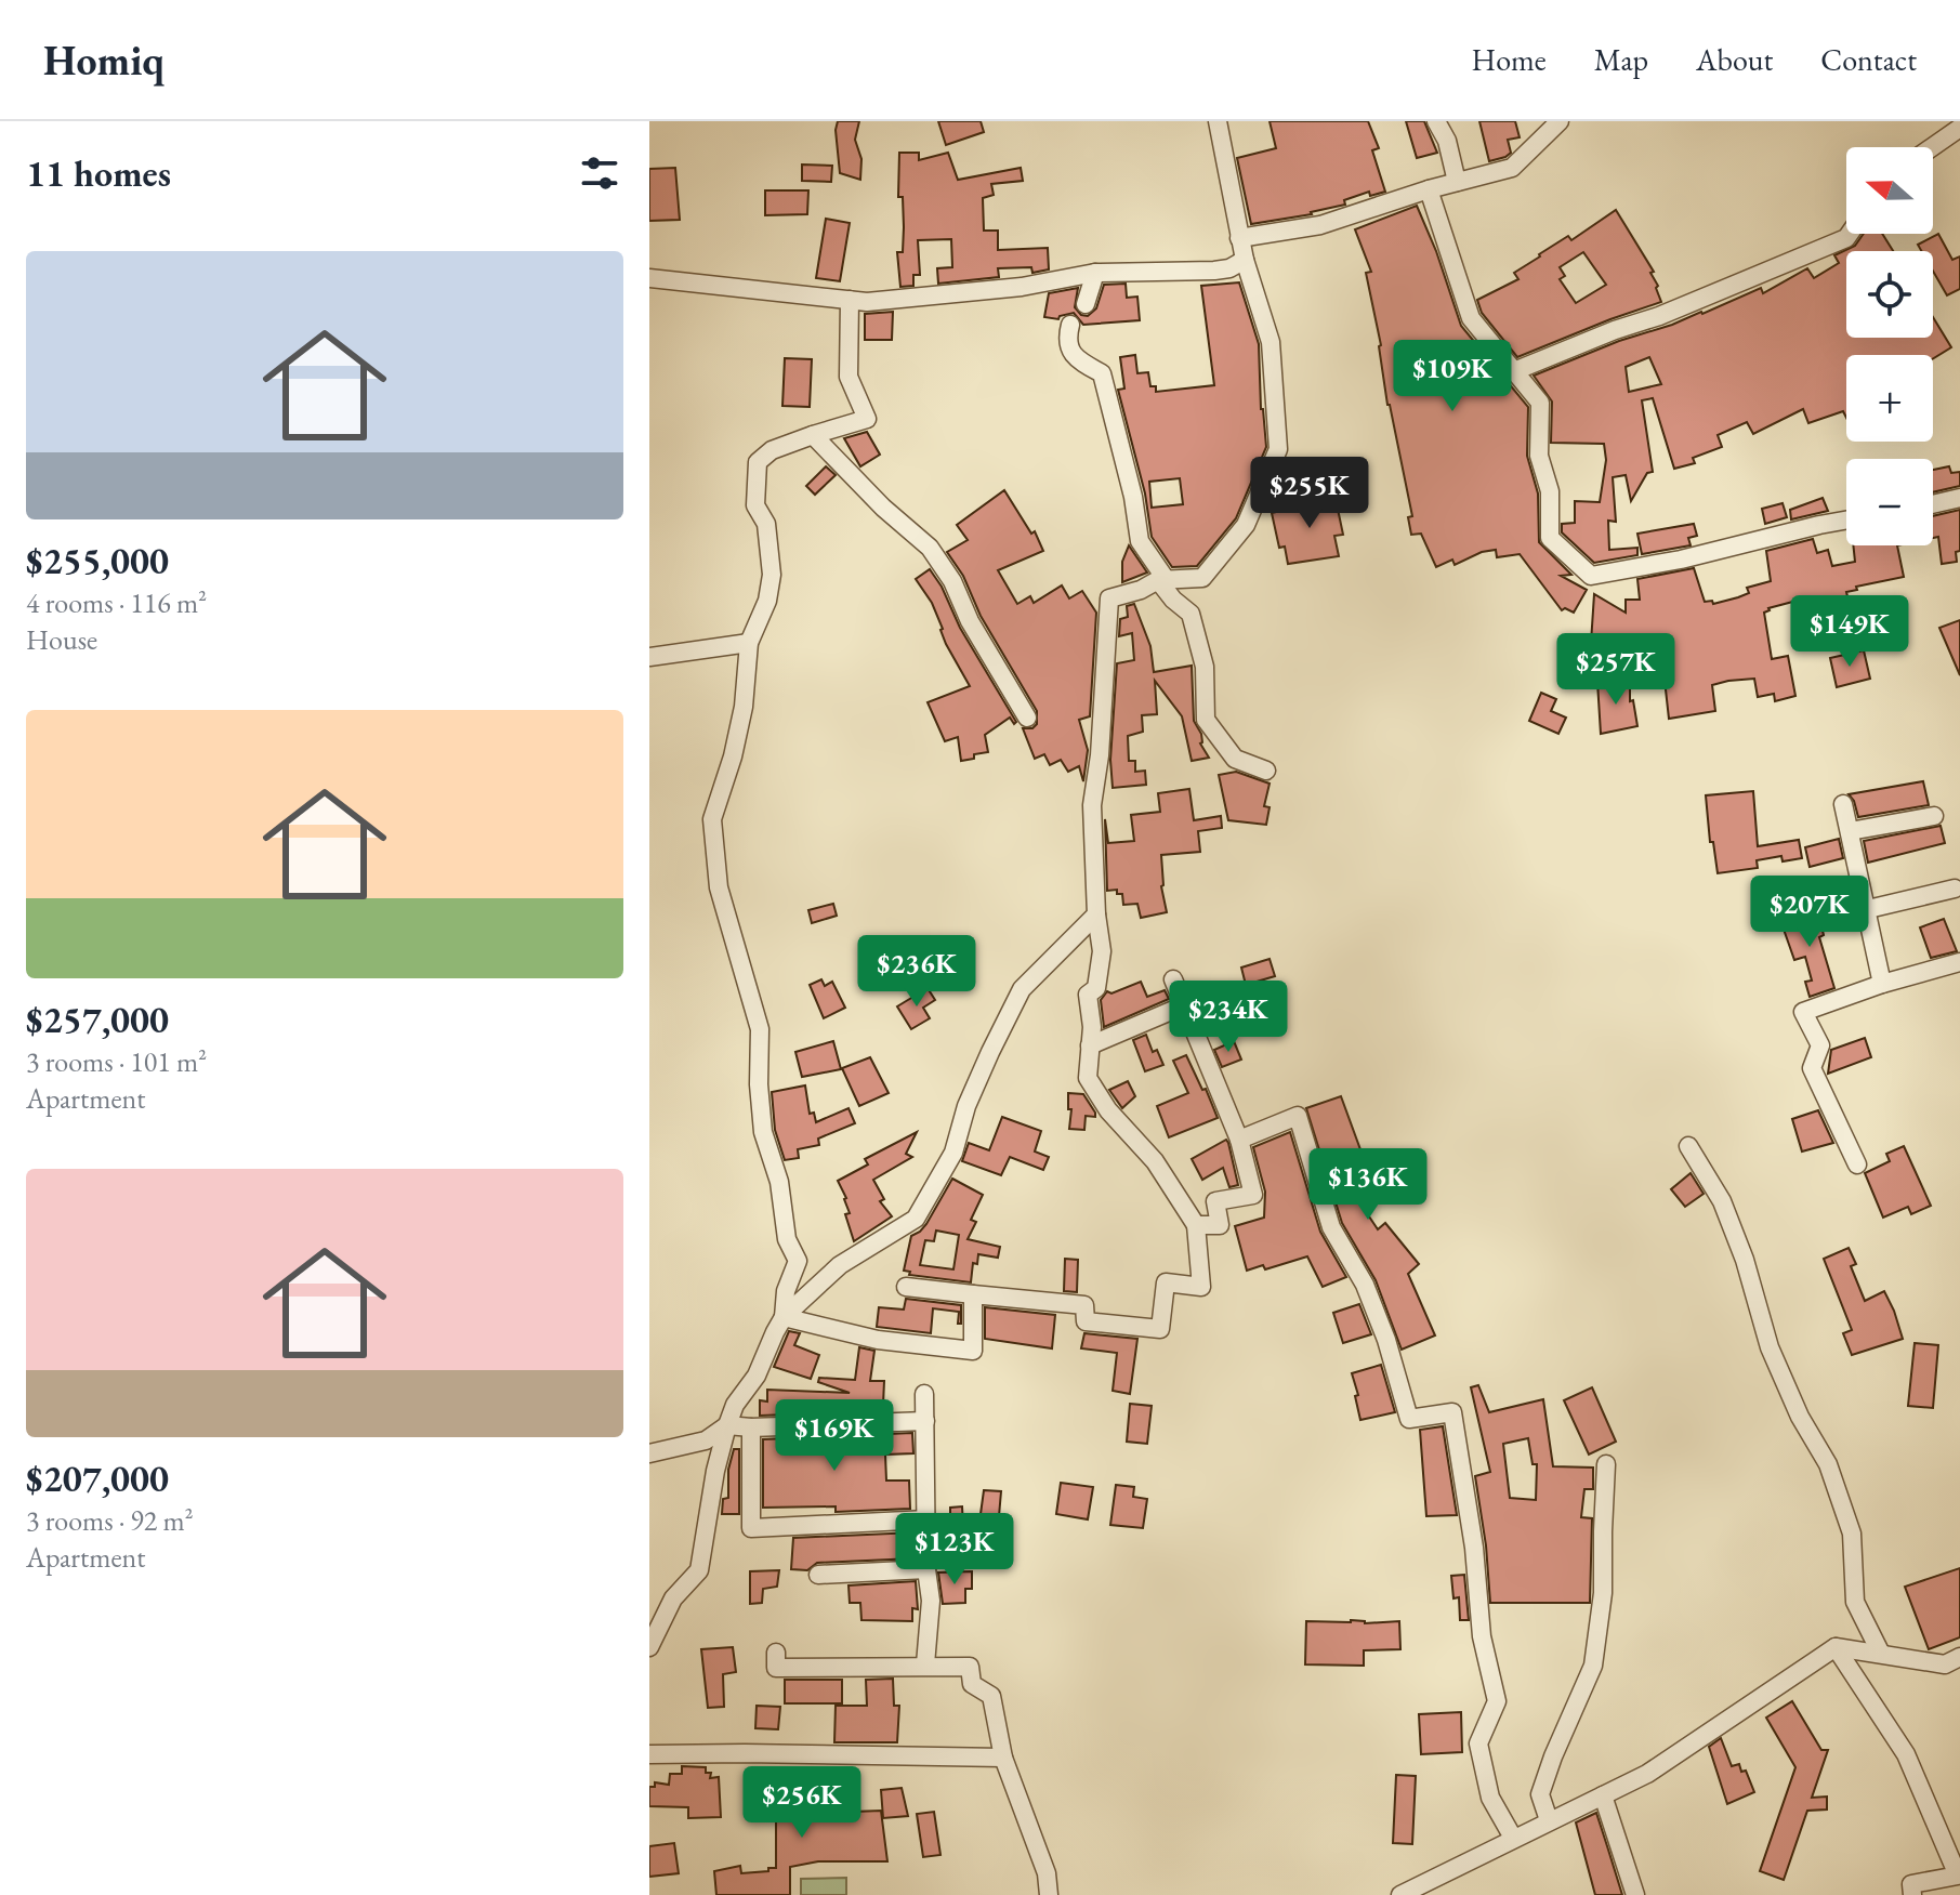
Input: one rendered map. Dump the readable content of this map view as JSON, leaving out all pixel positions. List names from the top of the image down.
{
  "north": "left",
  "page": {
    "header": "Homiq",
    "nav": [
      "Home",
      "Map",
      "About",
      "Contact"
    ],
    "heading": "11 homes",
    "map_buttons": ["+", "−"],
    "list": [
      {
        "name": "$255,000",
        "note": "4 rooms · 116 m² · House"
      },
      {
        "name": "$257,000",
        "note": "3 rooms · 101 m² · Apartment"
      },
      {
        "name": "$207,000",
        "note": "3 rooms · 92 m² · Apartment"
      }
    ],
    "price": [
      "$109K",
      "$255K",
      "$149K",
      "$257K",
      "$207K",
      "$236K",
      "$234K",
      "$136K",
      "$169K",
      "$123K",
      "$256K"
    ]
  }
}
